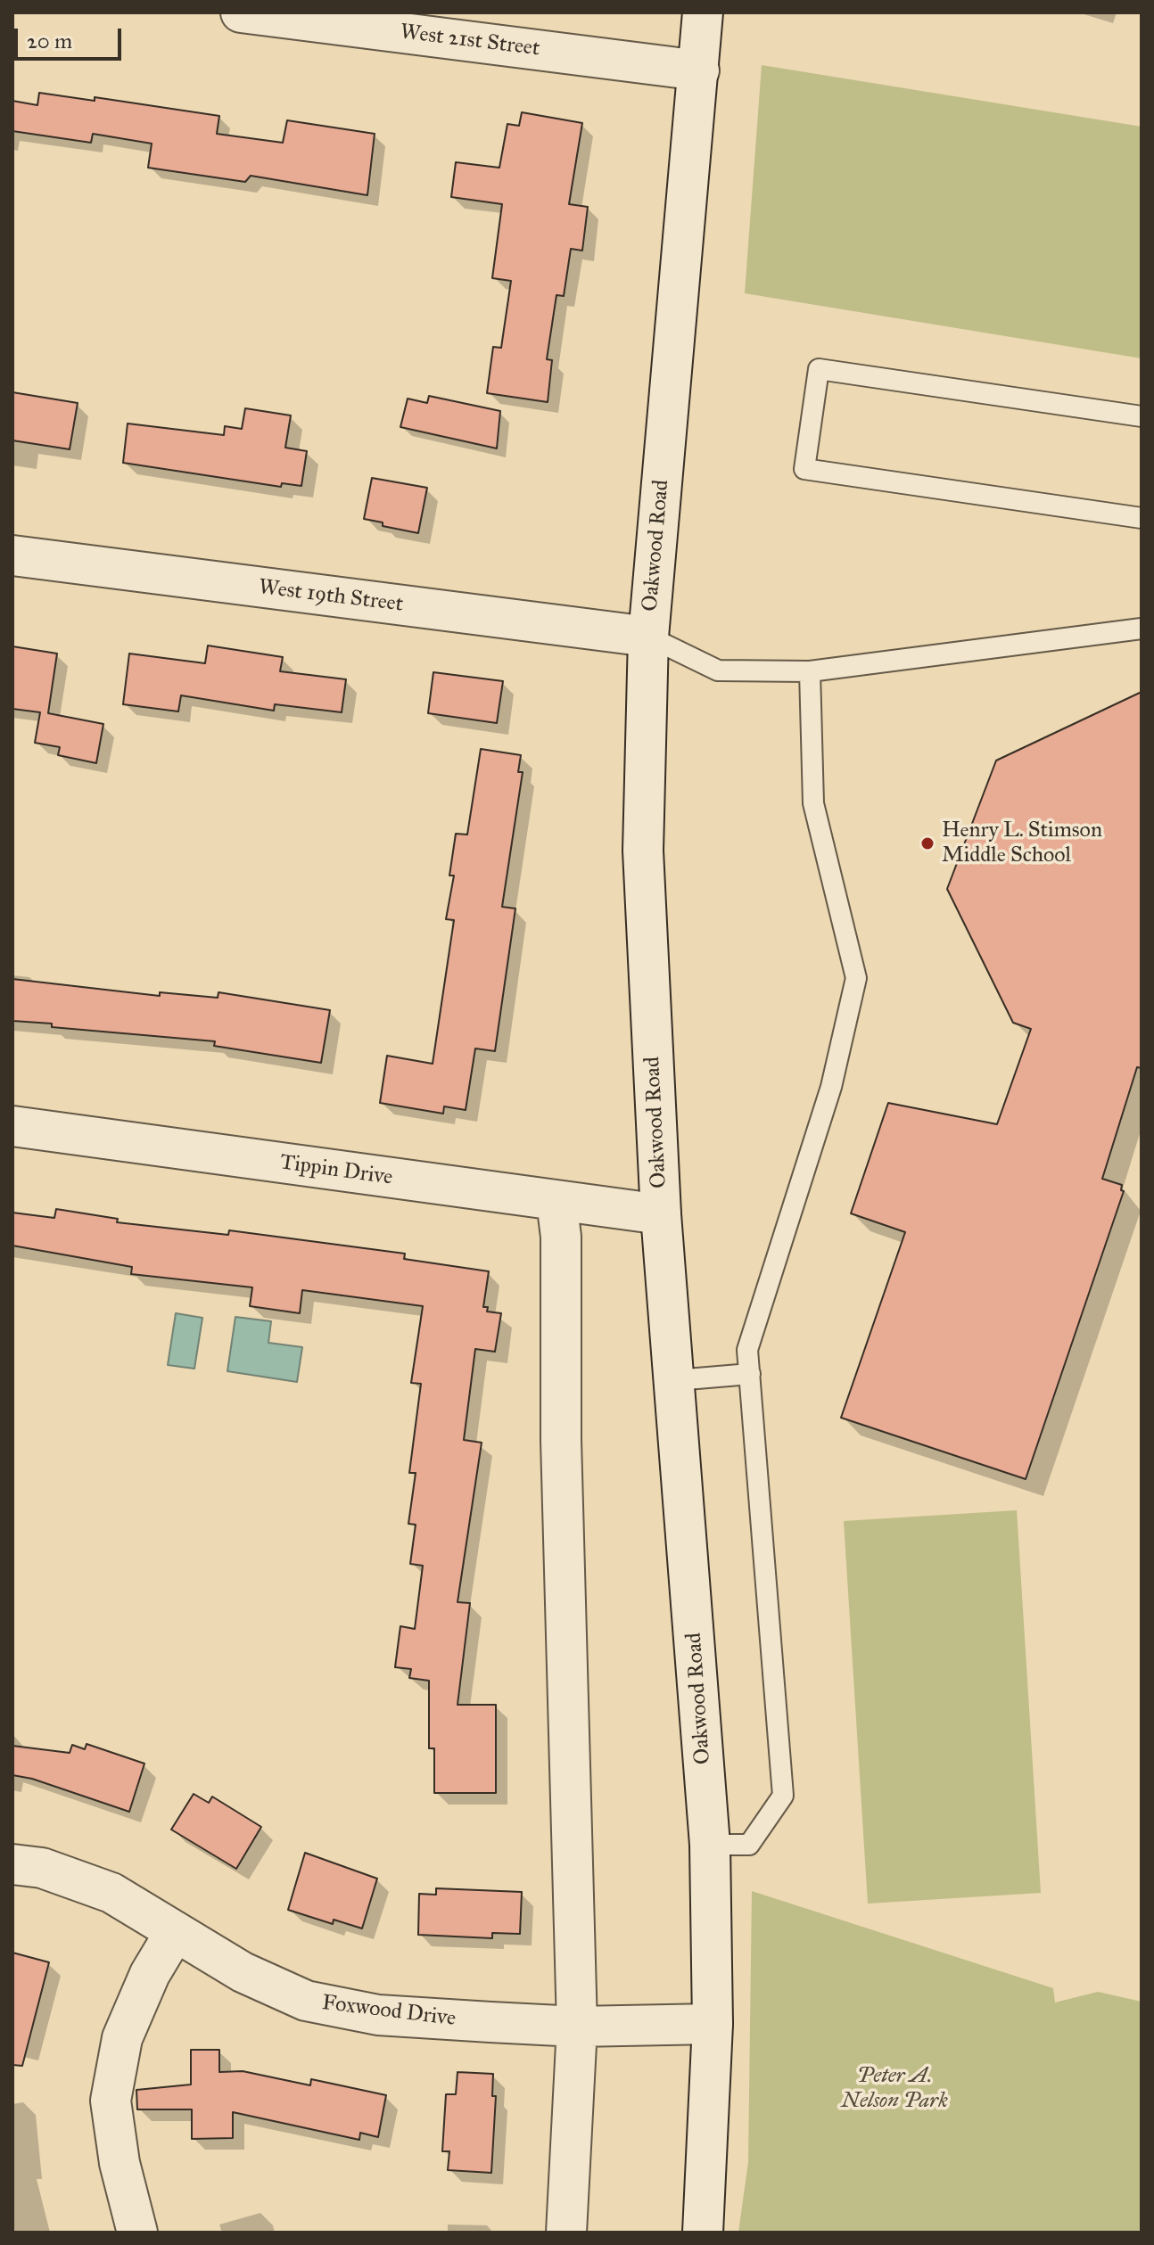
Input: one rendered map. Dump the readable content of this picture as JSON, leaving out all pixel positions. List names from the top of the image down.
{
  "streets": {
    "street": [
      "West 21st Street",
      "Oakwood Road",
      "West 19th Street",
      "Tippin Drive",
      "Foxwood Drive"
    ]
  },
  "crossings": [
    ["West 21st Street", "Oakwood Road"],
    ["Oakwood Road", "West 19th Street"],
    ["Oakwood Road", "Tippin Drive"],
    ["Oakwood Road", "Foxwood Drive"]
  ],
  "parks": ["Peter A. Nelson Park"],
  "places": ["Henry L. Stimson Middle School"],
  "scale_bar": "20 m"
}
